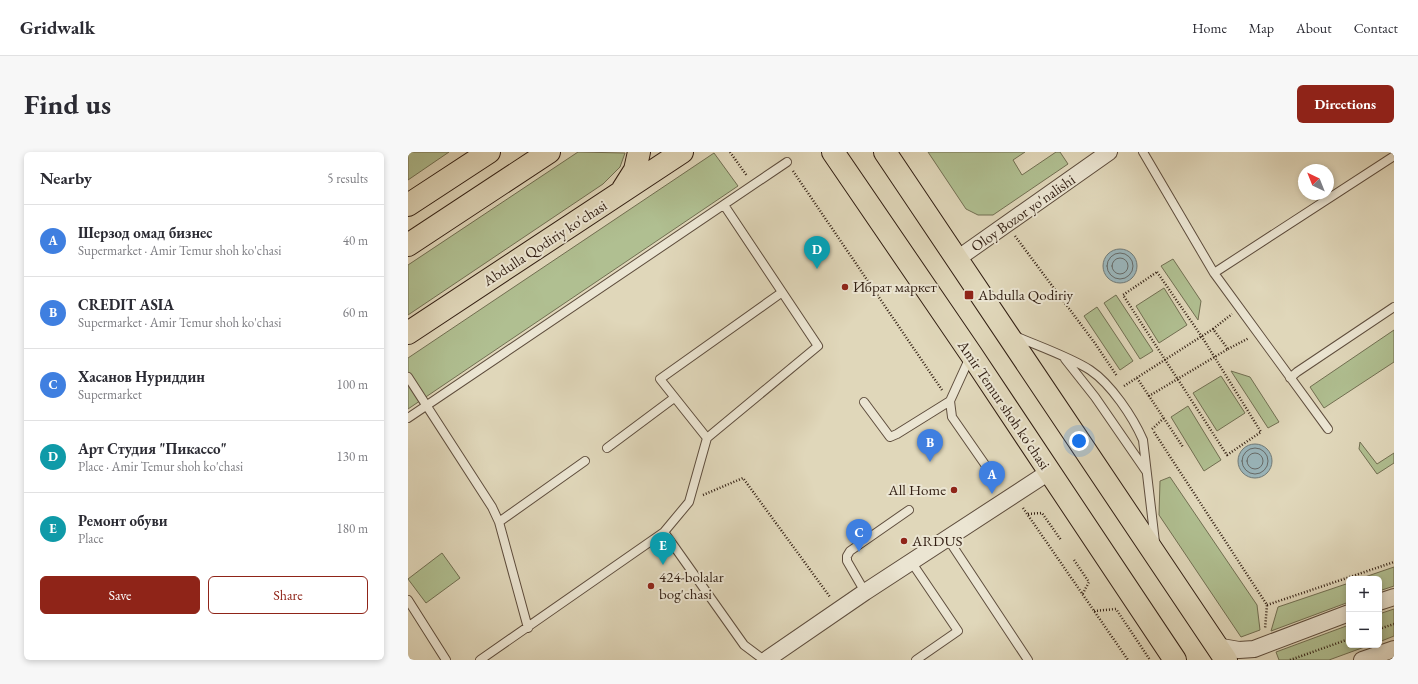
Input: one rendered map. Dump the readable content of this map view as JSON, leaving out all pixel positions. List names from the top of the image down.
{
  "streets": {
    "main road": ["Abdulla Qodiriy ko'chasi", "Amir Temur shoh ko'chasi"],
    "street": ["Oloy Bozor yo'nalishi"]
  },
  "places": {
    "other": [
      "Ибрат маркет",
      "All Home",
      "ARDUS",
      "424-bolalar bog'chasi"
    ],
    "transit": ["Abdulla Qodiriy"]
  },
  "north": "top left",
  "page": {
    "header": "Gridwalk",
    "nav": [
      "Home",
      "Map",
      "About",
      "Contact"
    ],
    "buttons": [
      "Directions",
      ["Save", "Share"]
    ],
    "title": "Find us",
    "heading": ["Nearby", "5 results"],
    "list": [
      {
        "mark": "A",
        "name": "Шерзод омад бизнес",
        "note": "Supermarket · Amir Temur shoh ko'chasi",
        "value": "40 m"
      },
      {
        "mark": "B",
        "name": "CREDIT ASIA",
        "note": "Supermarket · Amir Temur shoh ko'chasi",
        "value": "60 m"
      },
      {
        "mark": "C",
        "name": "Хасанов Нуриддин",
        "note": "Supermarket",
        "value": "100 m"
      },
      {
        "mark": "D",
        "name": "Арт Студия \"Пикассо\"",
        "note": "Place · Amir Temur shoh ko'chasi",
        "value": "130 m"
      },
      {
        "mark": "E",
        "name": "Ремонт обуви",
        "note": "Place",
        "value": "180 m"
      }
    ],
    "pins": [
      "D",
      "B",
      "A",
      "C",
      "E"
    ],
    "map_buttons": ["+", "−"]
  }
}
